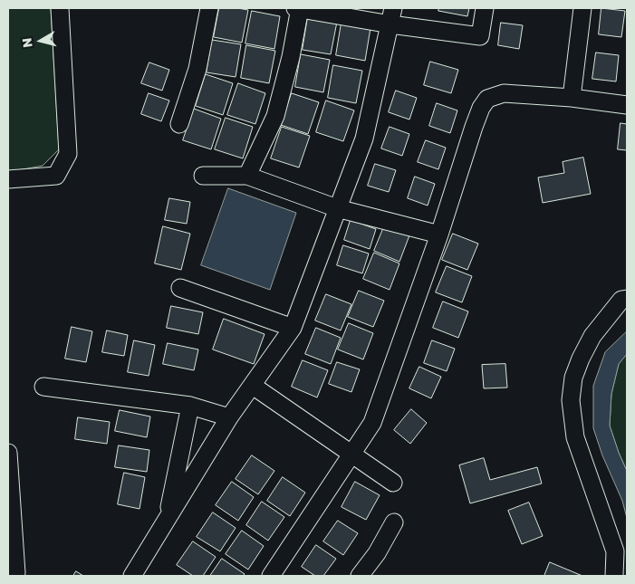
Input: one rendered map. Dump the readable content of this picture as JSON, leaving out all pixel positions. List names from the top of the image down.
{
  "north": "left"
}
